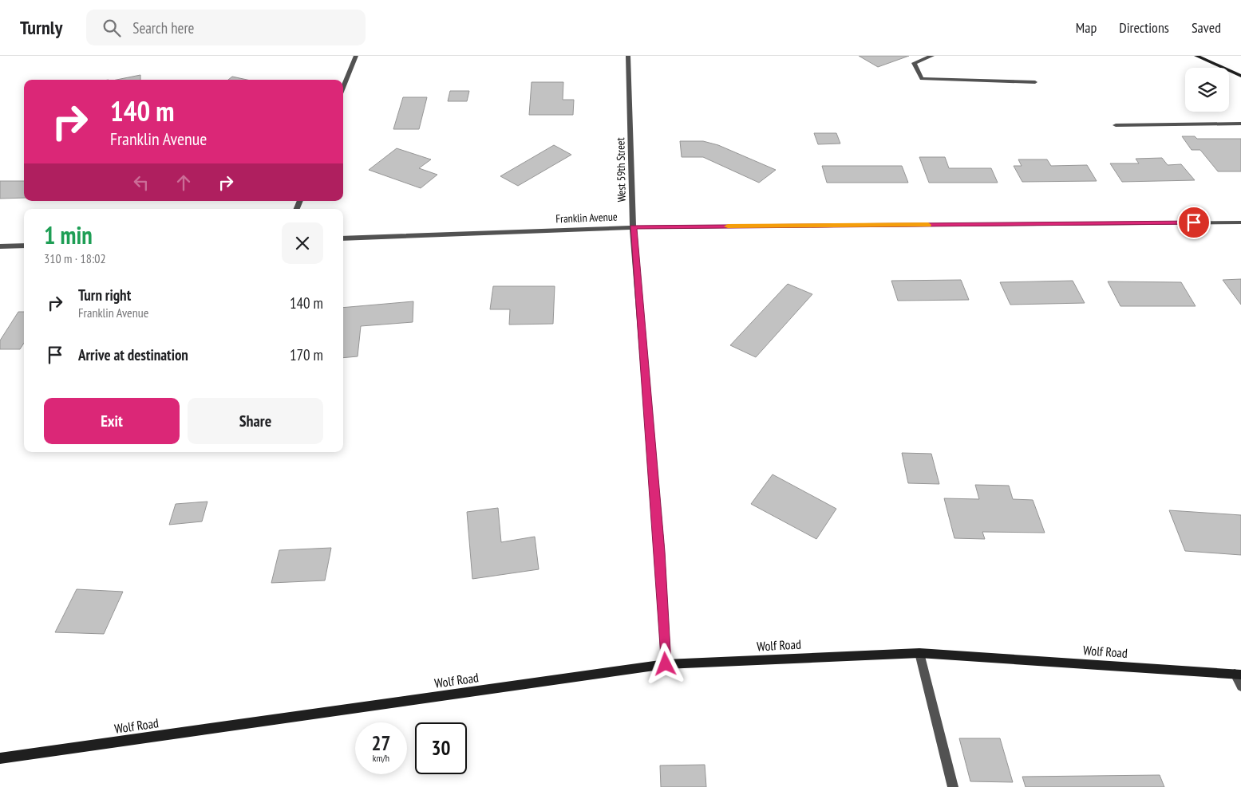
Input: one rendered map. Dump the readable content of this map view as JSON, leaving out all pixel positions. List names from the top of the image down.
{
  "streets": {
    "main road": ["Wolf Road"],
    "street": ["West 59th Street", "Franklin Avenue"]
  },
  "crossings": [
    ["West 59th Street", "Franklin Avenue"],
    ["West 59th Street", "Wolf Road"]
  ],
  "page": {
    "header": "Turnly",
    "search": "Search here",
    "nav": ["Map", "Directions", "Saved"],
    "turn": ["140 m", "Franklin Avenue"],
    "heading": ["1 min", "310 m · 18:02"],
    "list": [
      {
        "name": "Turn right",
        "note": "Franklin Avenue",
        "value": "140 m"
      },
      {
        "name": "Arrive at destination",
        "value": "170 m"
      }
    ],
    "buttons": ["Exit", "Share"],
    "speed": "27 km/h",
    "limit": "30"
  }
}
